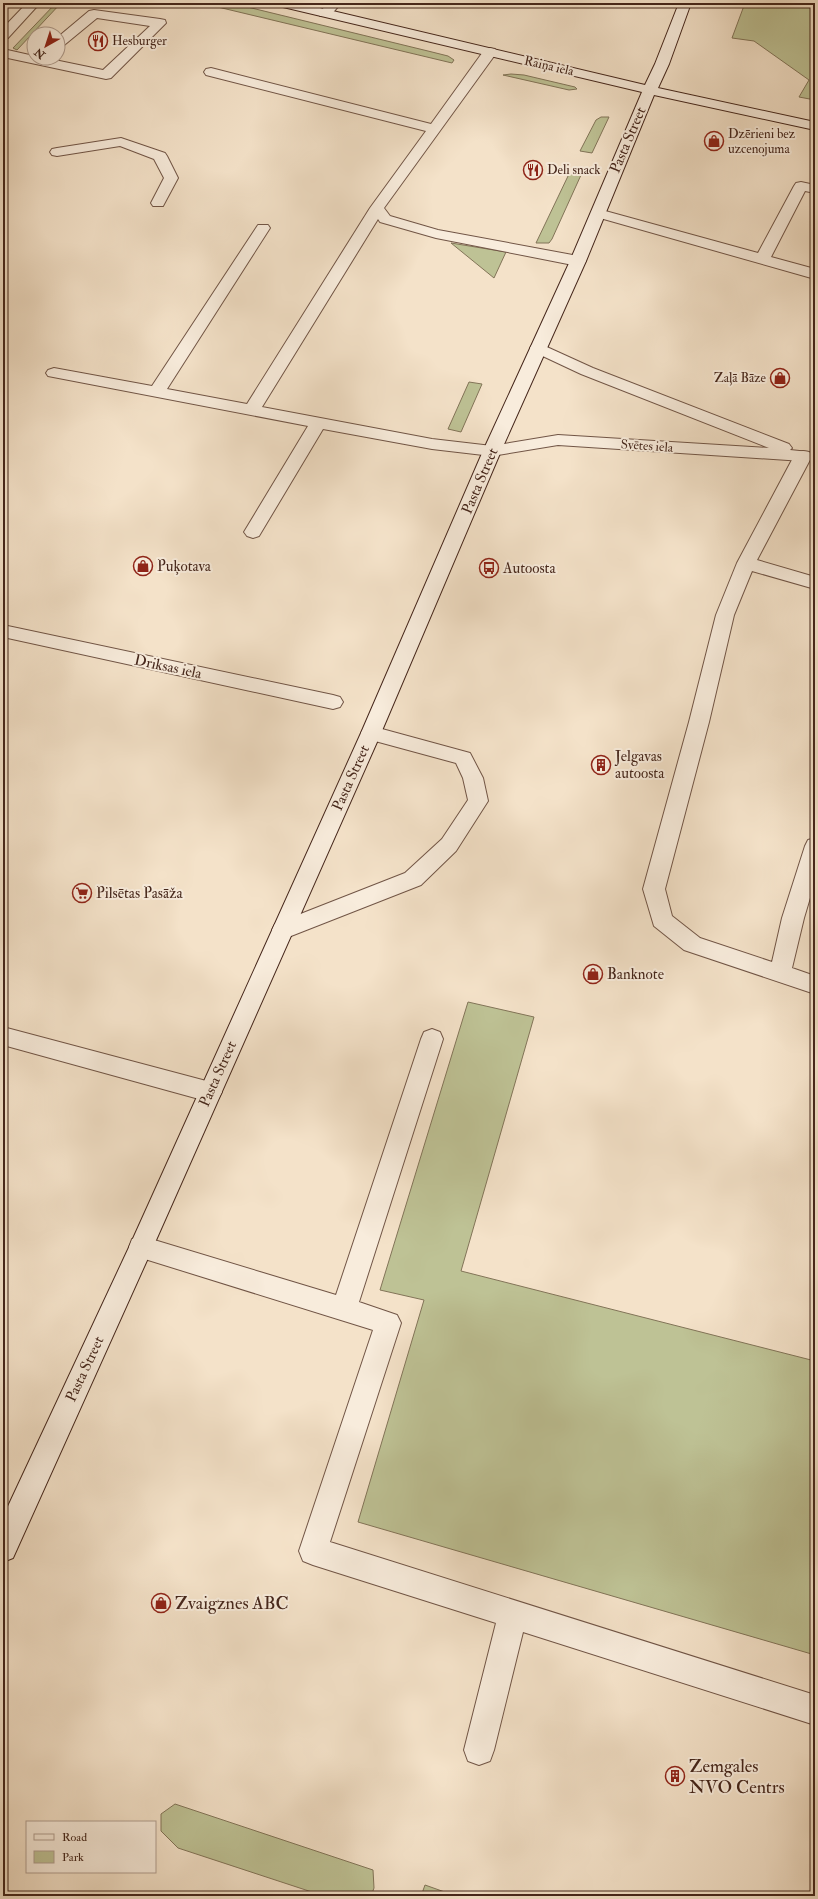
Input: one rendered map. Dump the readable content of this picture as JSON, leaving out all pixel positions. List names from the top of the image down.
{
  "streets": {
    "street": [
      "Raiņa iela",
      "Pasta Street",
      "Svētes iela",
      "Driksas iela"
    ]
  },
  "crossings": [
    ["Raiņa iela", "Pasta Street"],
    ["Pasta Street", "Svētes iela"]
  ],
  "places": {
    "restaurant": ["Hesburger", "Deli snack"],
    "shop": [
      "Dzērieni bez uzcenojuma",
      "Zaļā Bāze",
      "Puķotava",
      "Banknote",
      "Zvaigznes ABC"
    ],
    "bus stop": ["Autoosta"],
    "building": ["Jelgavas autoosta", "Zemgales NVO Centrs"],
    "supermarket": ["Pilsētas Pasāža"]
  },
  "legend": ["Road", "Park"],
  "north": "bottom left"
}
